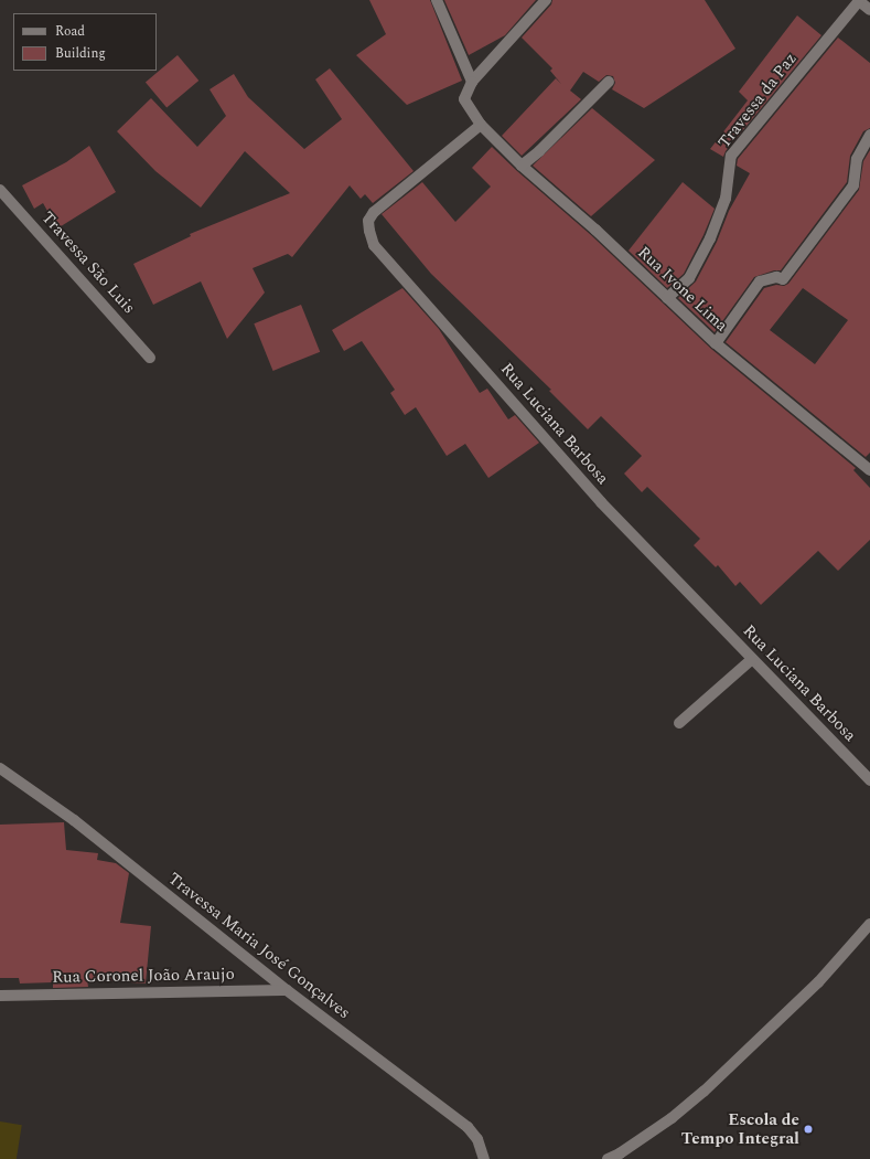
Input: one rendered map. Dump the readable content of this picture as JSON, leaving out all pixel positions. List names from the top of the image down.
{
  "streets": {
    "street": [
      "Travessa da Paz",
      "Travessa São Luis",
      "Rua Ivone Lima",
      "Rua Luciana Barbosa",
      "Travessa Maria José Gonçalves",
      "Rua Coronel João Araujo"
    ]
  },
  "crossings": [
    ["Travessa da Paz", "Rua Ivone Lima"],
    ["Rua Ivone Lima", "Rua Luciana Barbosa"],
    ["Travessa Maria José Gonçalves", "Rua Coronel João Araujo"]
  ],
  "places": ["Escola de Tempo Integral"],
  "legend": ["Road", "Building"]
}
